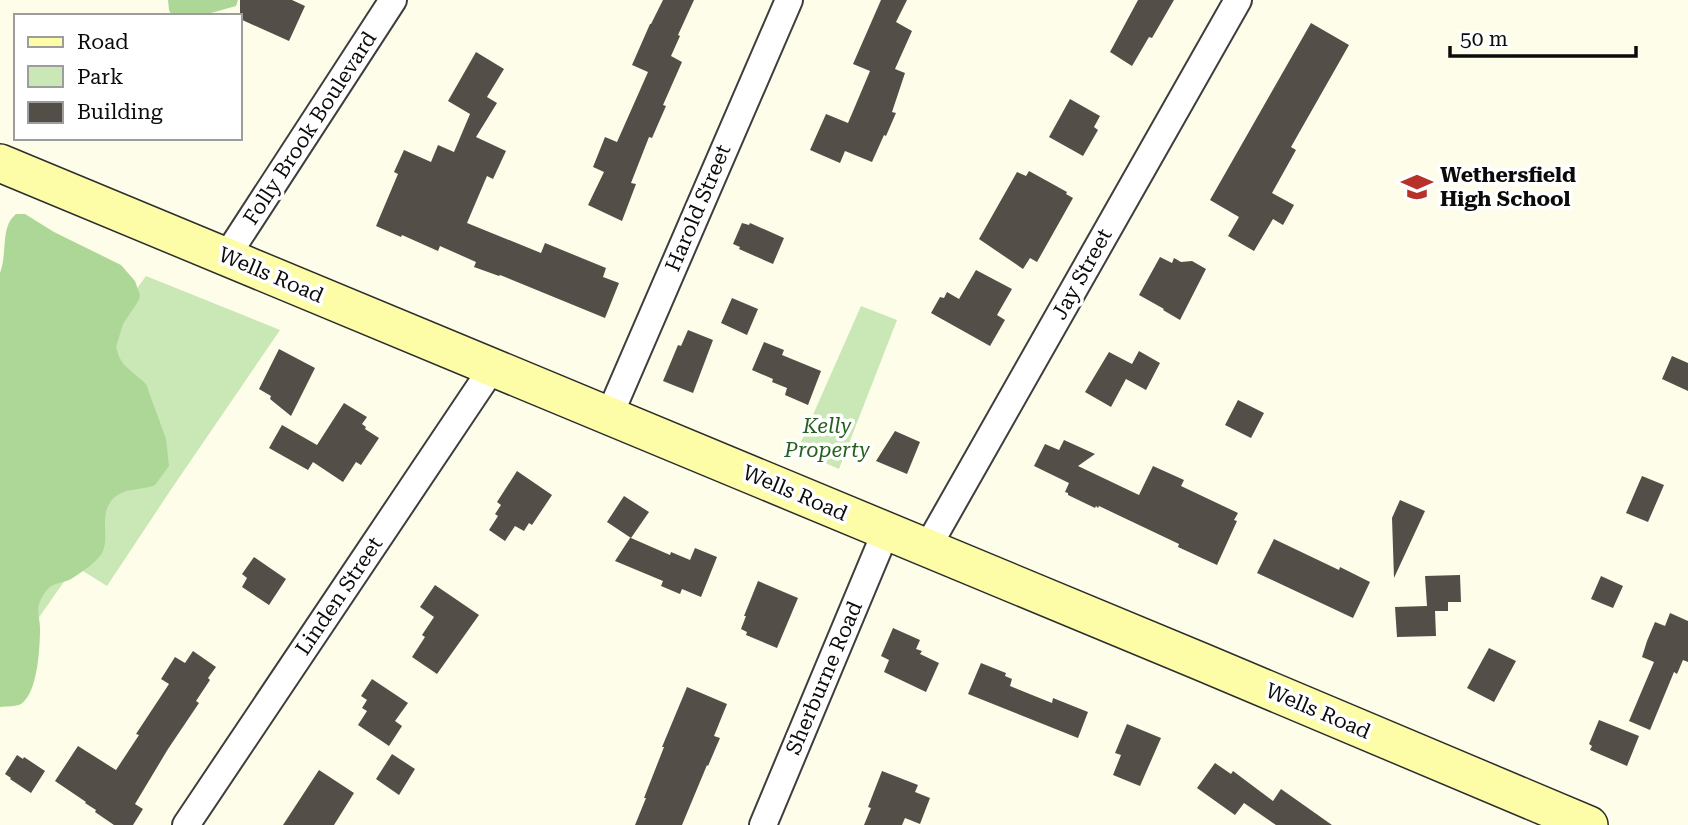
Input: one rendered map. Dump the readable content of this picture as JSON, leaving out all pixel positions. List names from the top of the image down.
{
  "streets": {
    "main road": ["Wells Road"],
    "street": [
      "Folly Brook Boulevard",
      "Harold Street",
      "Jay Street",
      "Linden Street",
      "Sherburne Road"
    ]
  },
  "crossings": [
    ["Folly Brook Boulevard", "Wells Road"],
    ["Harold Street", "Wells Road"],
    ["Jay Street", "Wells Road"],
    ["Wells Road", "Linden Street"],
    ["Wells Road", "Sherburne Road"]
  ],
  "parks": ["Kelly Property"],
  "places": {
    "school or university": ["Wethersfield High School"]
  },
  "legend": ["Road", "Park", "Building"],
  "scale_bar": "50 m"
}
